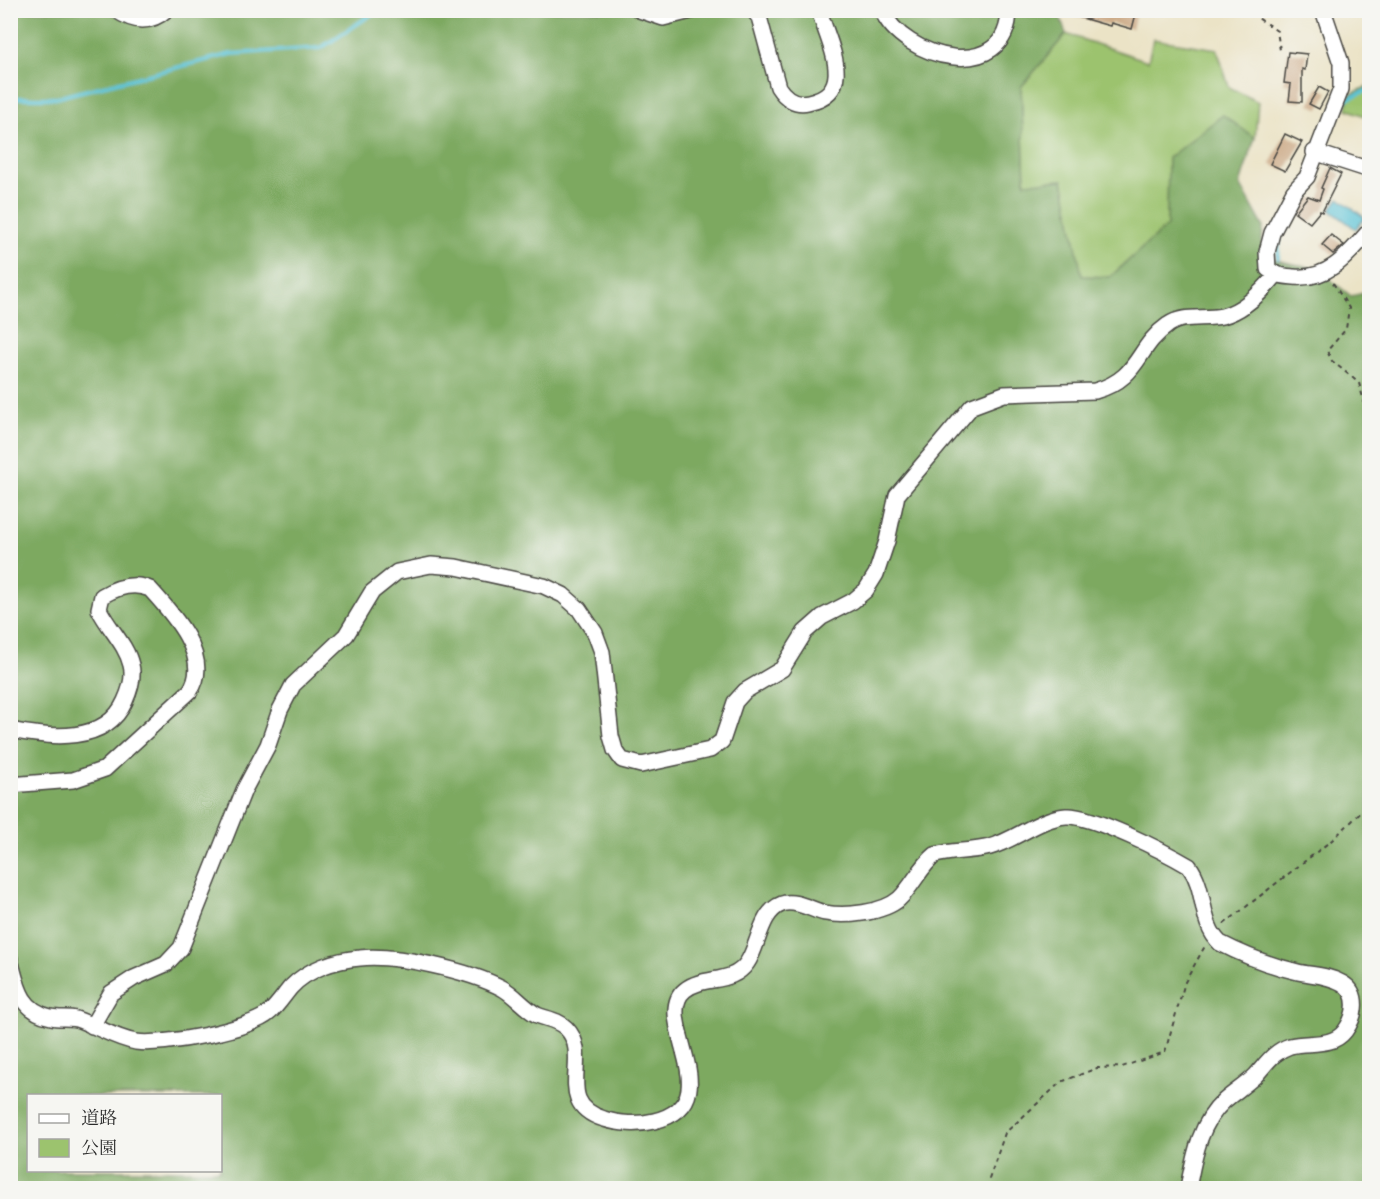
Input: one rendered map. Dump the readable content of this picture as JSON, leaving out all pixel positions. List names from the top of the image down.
{
  "legend": ["道路", "公園"]
}
